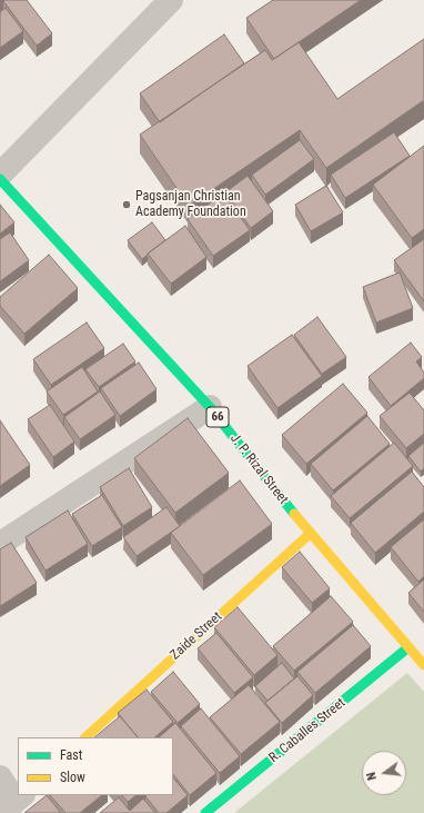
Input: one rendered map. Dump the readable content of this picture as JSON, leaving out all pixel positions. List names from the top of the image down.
{
  "streets": {
    "main road": [
      "66",
      "J. P. Rizal Street",
      "Zaide Street",
      "R. Caballes Street"
    ]
  },
  "crossings": [
    ["J. P. Rizal Street", "Zaide Street"],
    ["J. P. Rizal Street", "R. Caballes Street"]
  ],
  "places": ["Pagsanjan Christian Academy Foundation"],
  "legend": ["Fast", "Slow"],
  "north": "left"
}
